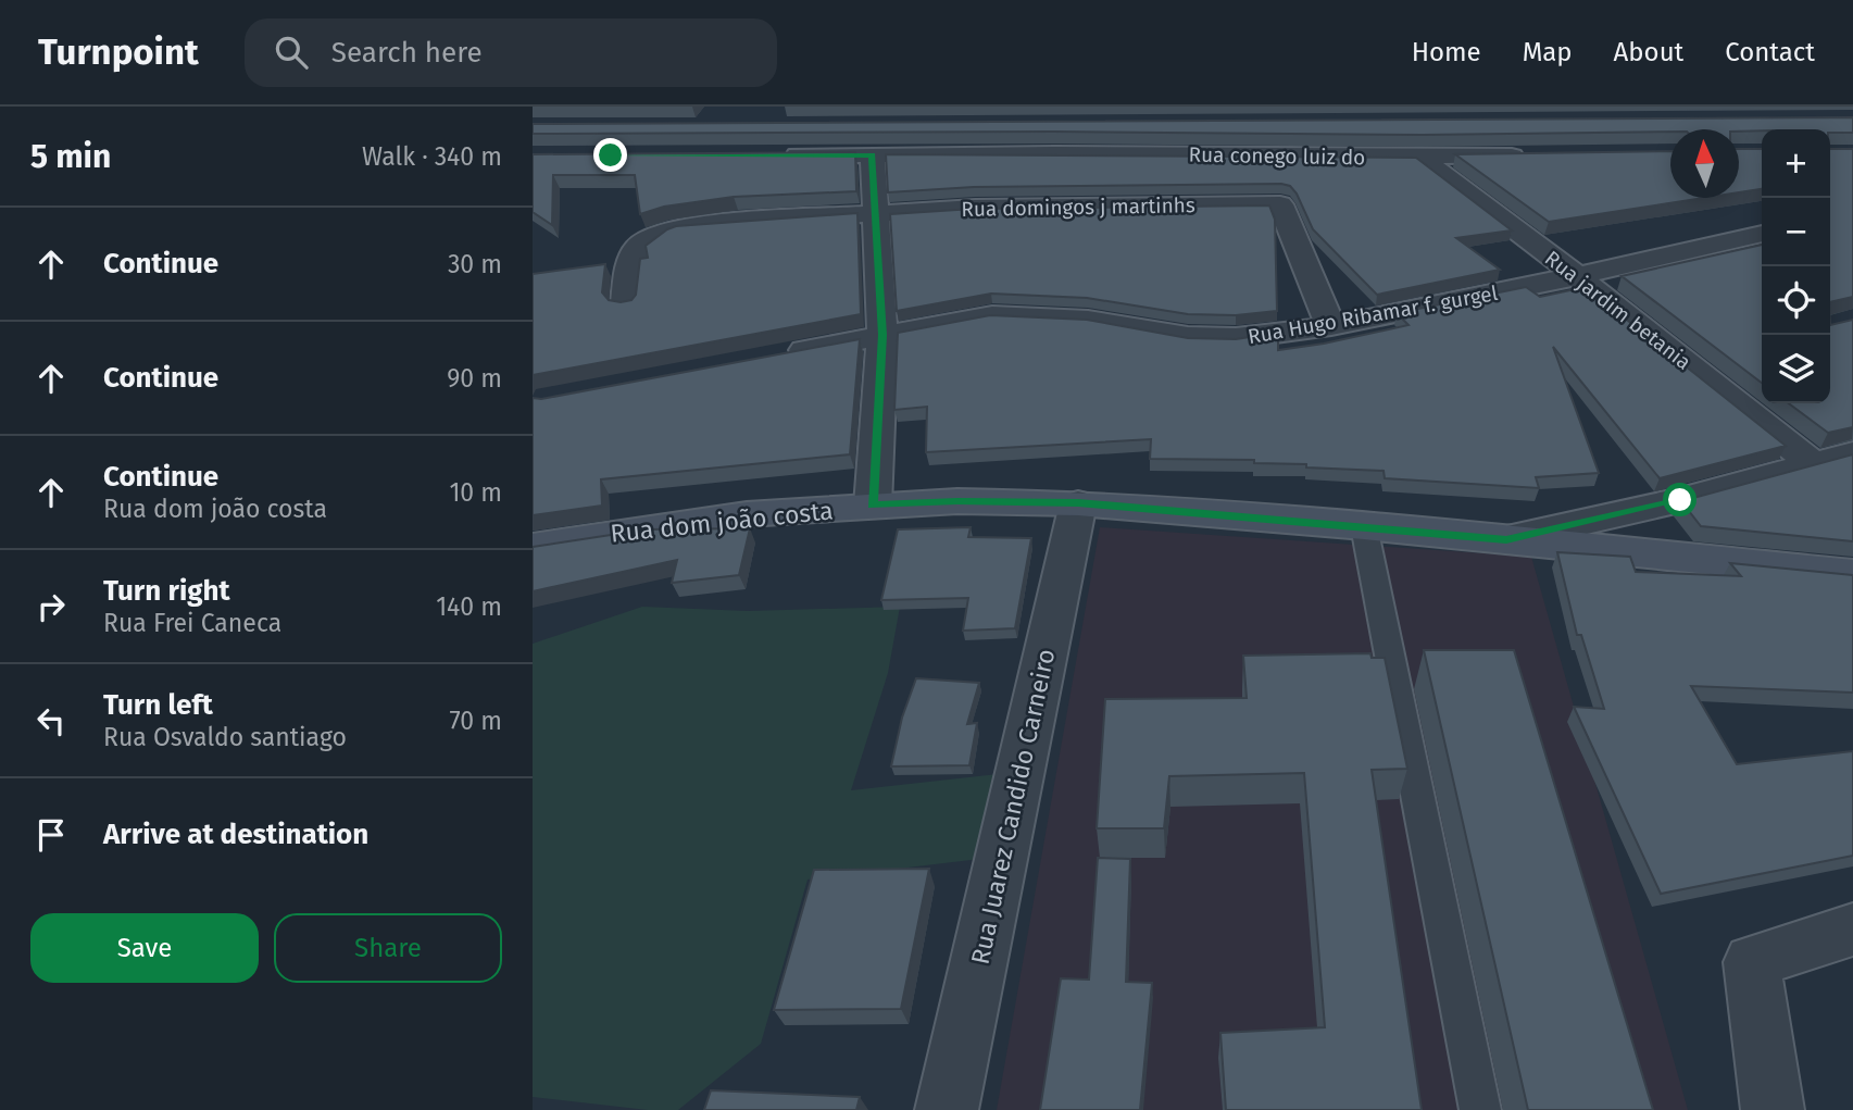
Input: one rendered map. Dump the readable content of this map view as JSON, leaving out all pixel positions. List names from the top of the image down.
{
  "streets": {
    "main road": ["Rua dom joão costa"],
    "street": [
      "Rua conego luiz do",
      "Rua domingos j martinhs",
      "Rua jardim betania",
      "Rua Hugo Ribamar f. gurgel",
      "Rua Juarez Candido Carneiro"
    ]
  },
  "crossings": [
    ["Rua conego luiz do", "Rua jardim betania"],
    ["Rua domingos j martinhs", "Rua Hugo Ribamar f. gurgel"],
    ["Rua jardim betania", "Rua Hugo Ribamar f. gurgel"],
    ["Rua dom joão costa", "Rua Juarez Candido Carneiro"]
  ],
  "north": "top",
  "page": {
    "header": "Turnpoint",
    "search": "Search here",
    "nav": [
      "Home",
      "Map",
      "About",
      "Contact"
    ],
    "heading": ["5 min", "Walk · 340 m"],
    "map_buttons": ["+", "−"],
    "list": [
      ["Continue", "30 m"],
      ["Continue", "90 m"],
      ["Continue", "Rua dom joão costa", "10 m"],
      ["Turn right", "Rua Frei Caneca", "140 m"],
      ["Turn left", "Rua Osvaldo santiago", "70 m"],
      "Arrive at destination"
    ],
    "buttons": ["Save", "Share"]
  }
}
